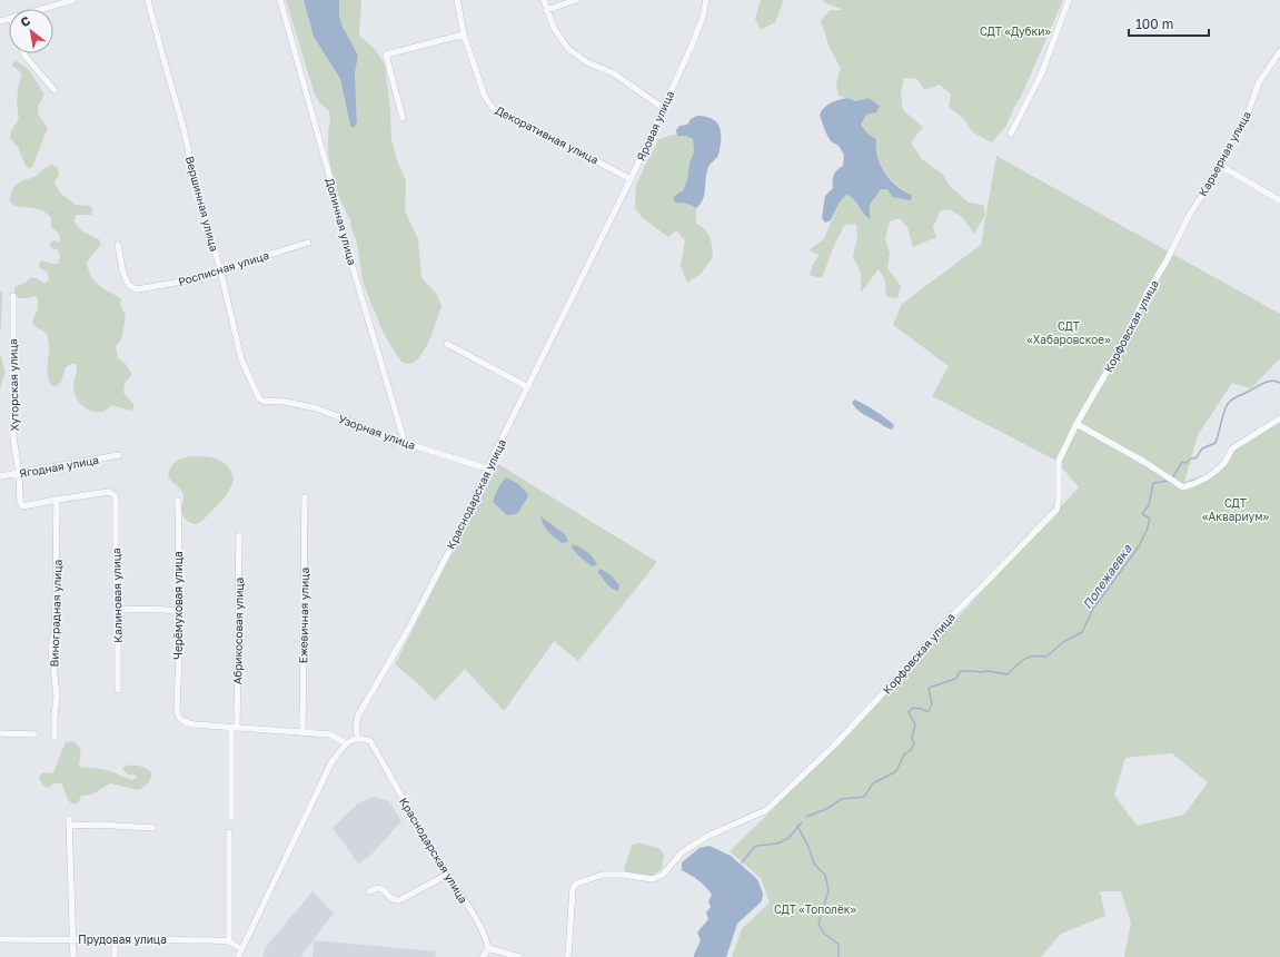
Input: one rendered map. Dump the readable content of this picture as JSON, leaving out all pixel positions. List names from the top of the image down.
{
  "streets": {
    "street": [
      "Яровая улица",
      "Декоративная улица",
      "Карьерная улица",
      "Вершинная улица",
      "Долинная улица",
      "Росписная улица",
      "Корфовская улица",
      "Хуторская улица",
      "Узорная улица",
      "Ягодная улица",
      "Краснодарская улица",
      "Калиновая улица",
      "Черёмуховая улица",
      "Виноградная улица",
      "Ежевичная улица",
      "Абрикосовая улица",
      "Прудовая улица"
    ]
  },
  "crossings": [
    ["Яровая улица", "Декоративная улица"],
    ["Яровая улица", "Краснодарская улица"],
    ["Карьерная улица", "Корфовская улица"],
    ["Вершинная улица", "Росписная улица"],
    ["Вершинная улица", "Узорная улица"],
    ["Долинная улица", "Узорная улица"],
    ["Хуторская улица", "Ягодная улица"],
    ["Хуторская улица", "Калиновая улица"],
    ["Хуторская улица", "Виноградная улица"],
    ["Узорная улица", "Краснодарская улица"],
    ["Калиновая улица", "Виноградная улица"],
    ["Черёмуховая улица", "Абрикосовая улица"]
  ],
  "water": ["Полежаевка"],
  "parks": [
    "СДТ «Дубки»",
    "СДТ «Хабаровское»",
    "СДТ «Аквариум»",
    "СДТ «Тополёк»"
  ],
  "scale_bar": "100 m",
  "north": "top left"
}
